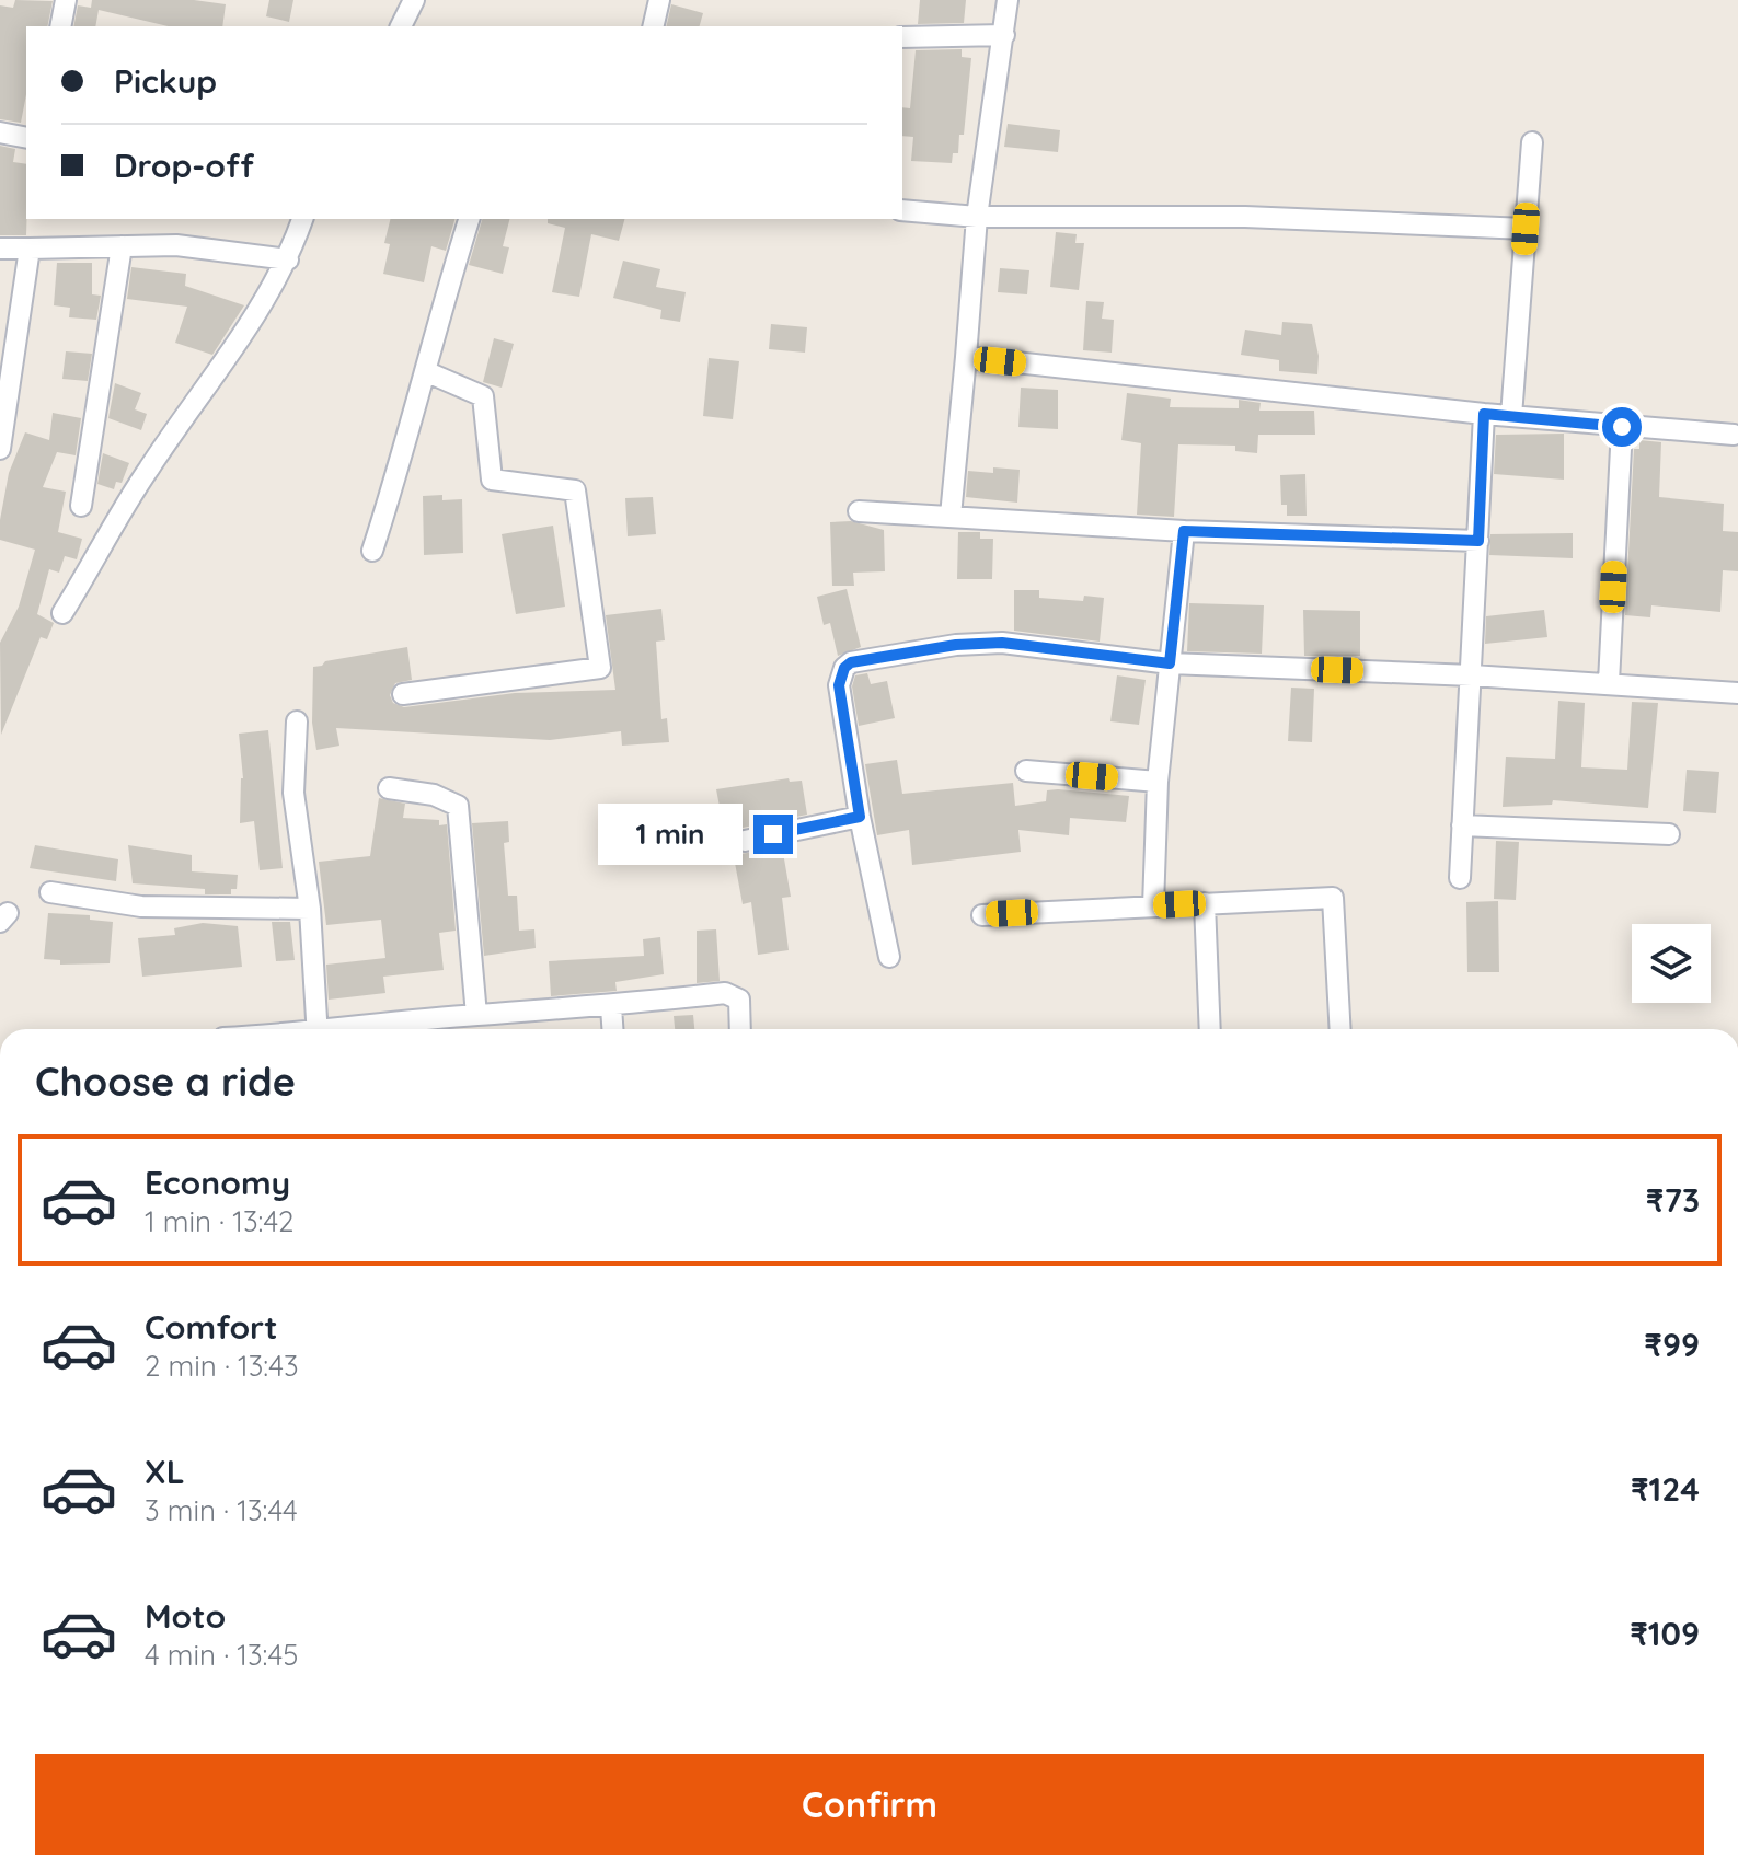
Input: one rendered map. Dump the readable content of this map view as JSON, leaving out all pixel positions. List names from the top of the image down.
{
  "page": {
    "banner": ["Pickup", "Drop-off"],
    "bubble": "1 min",
    "heading": "Choose a ride",
    "list": [
      {
        "name": "Economy",
        "note": "1 min · 13:42",
        "value": "₹73"
      },
      {
        "name": "Comfort",
        "note": "2 min · 13:43",
        "value": "₹99"
      },
      {
        "name": "XL",
        "note": "3 min · 13:44",
        "value": "₹124"
      },
      {
        "name": "Moto",
        "note": "4 min · 13:45",
        "value": "₹109"
      }
    ],
    "buttons": "Confirm"
  }
}
